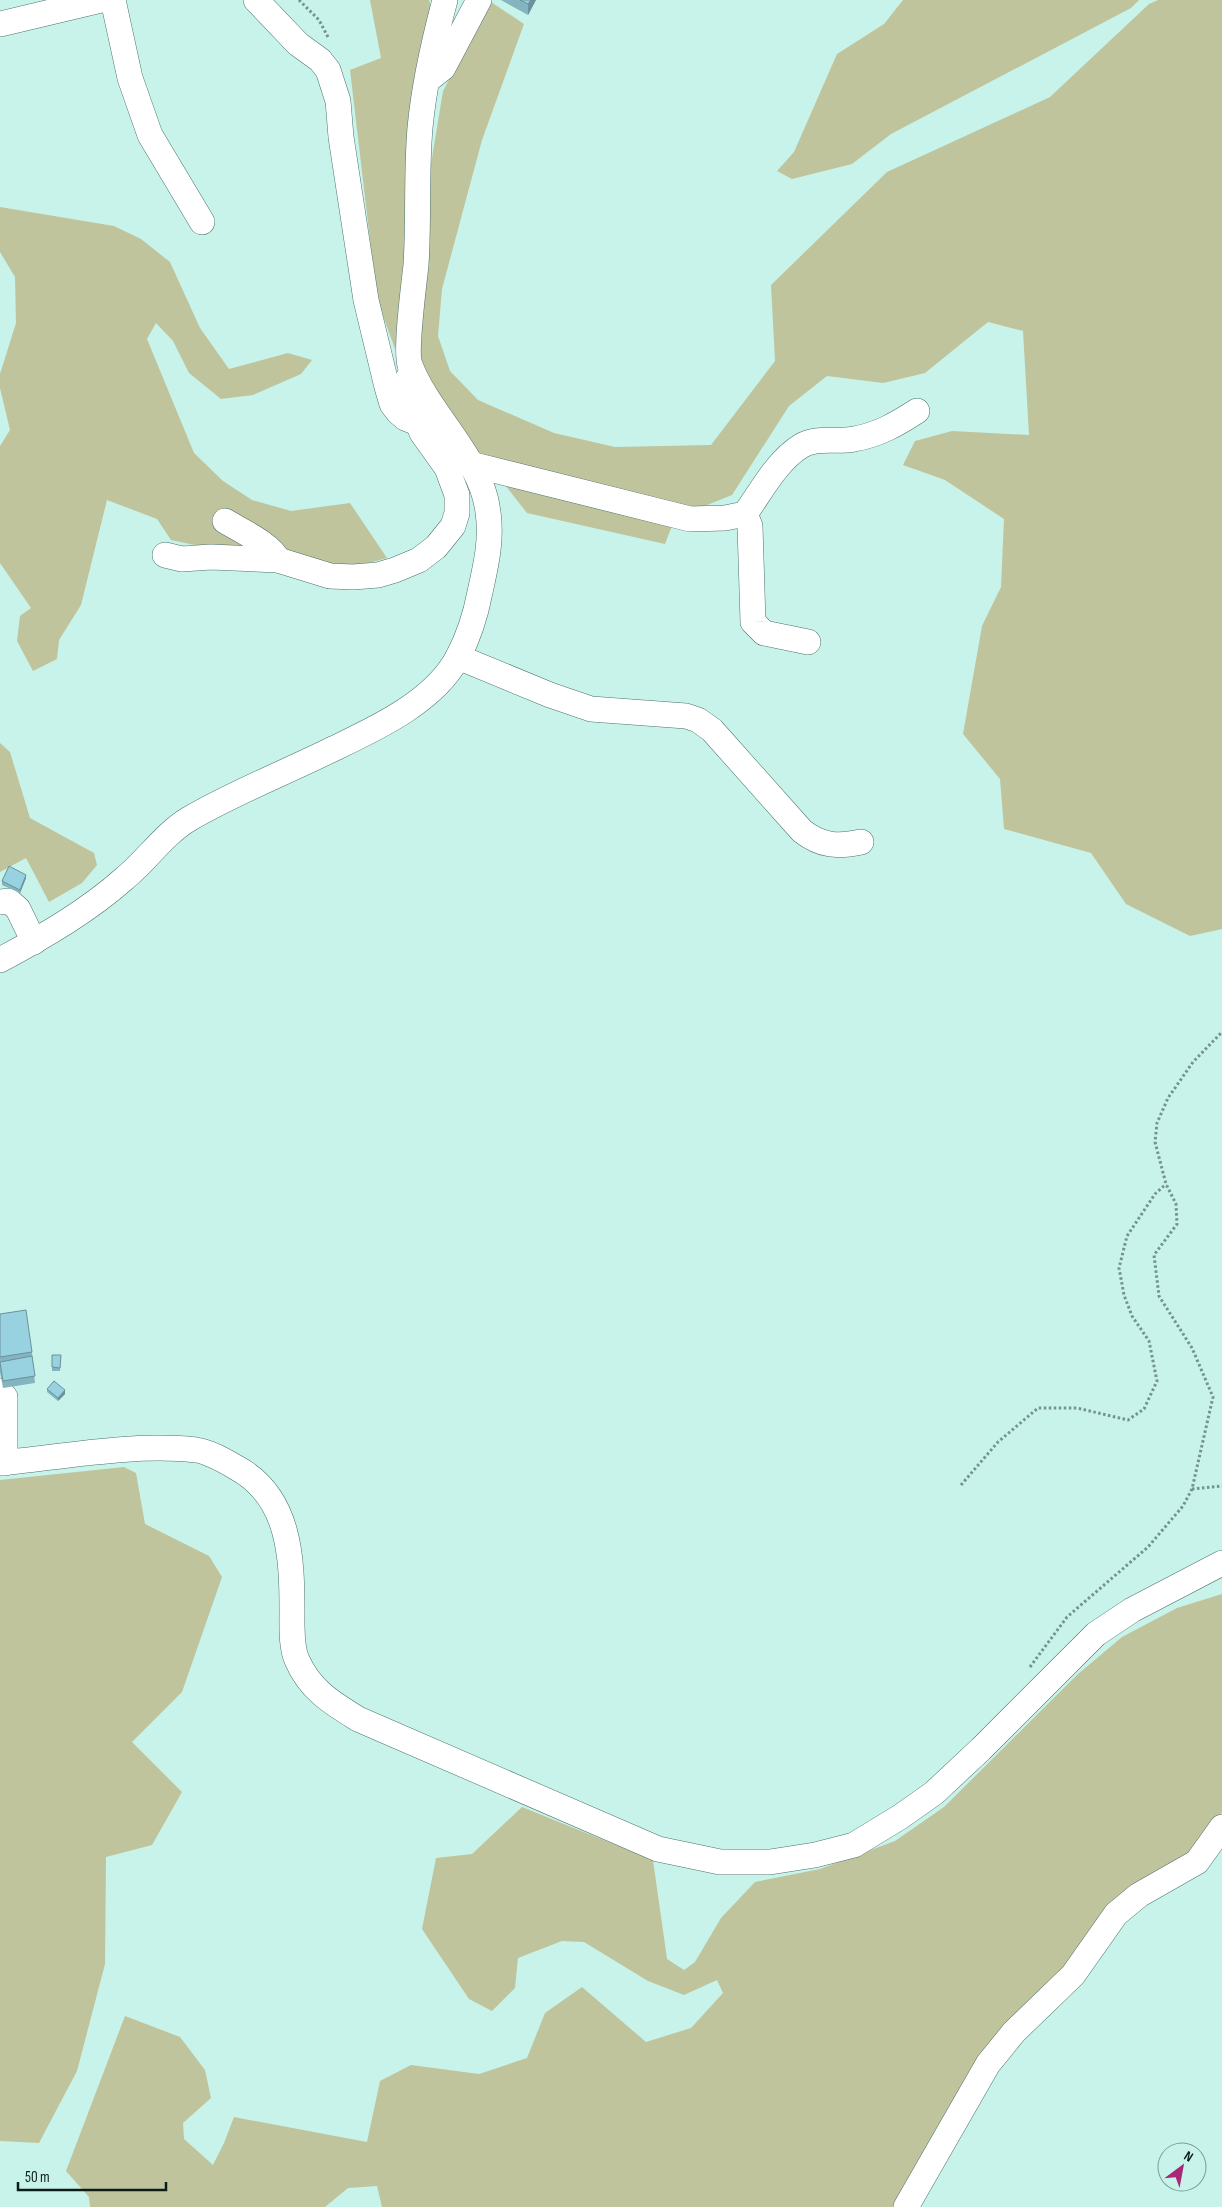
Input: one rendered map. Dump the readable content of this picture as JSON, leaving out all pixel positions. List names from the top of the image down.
{
  "scale_bar": "50 m",
  "north": "top right"
}
